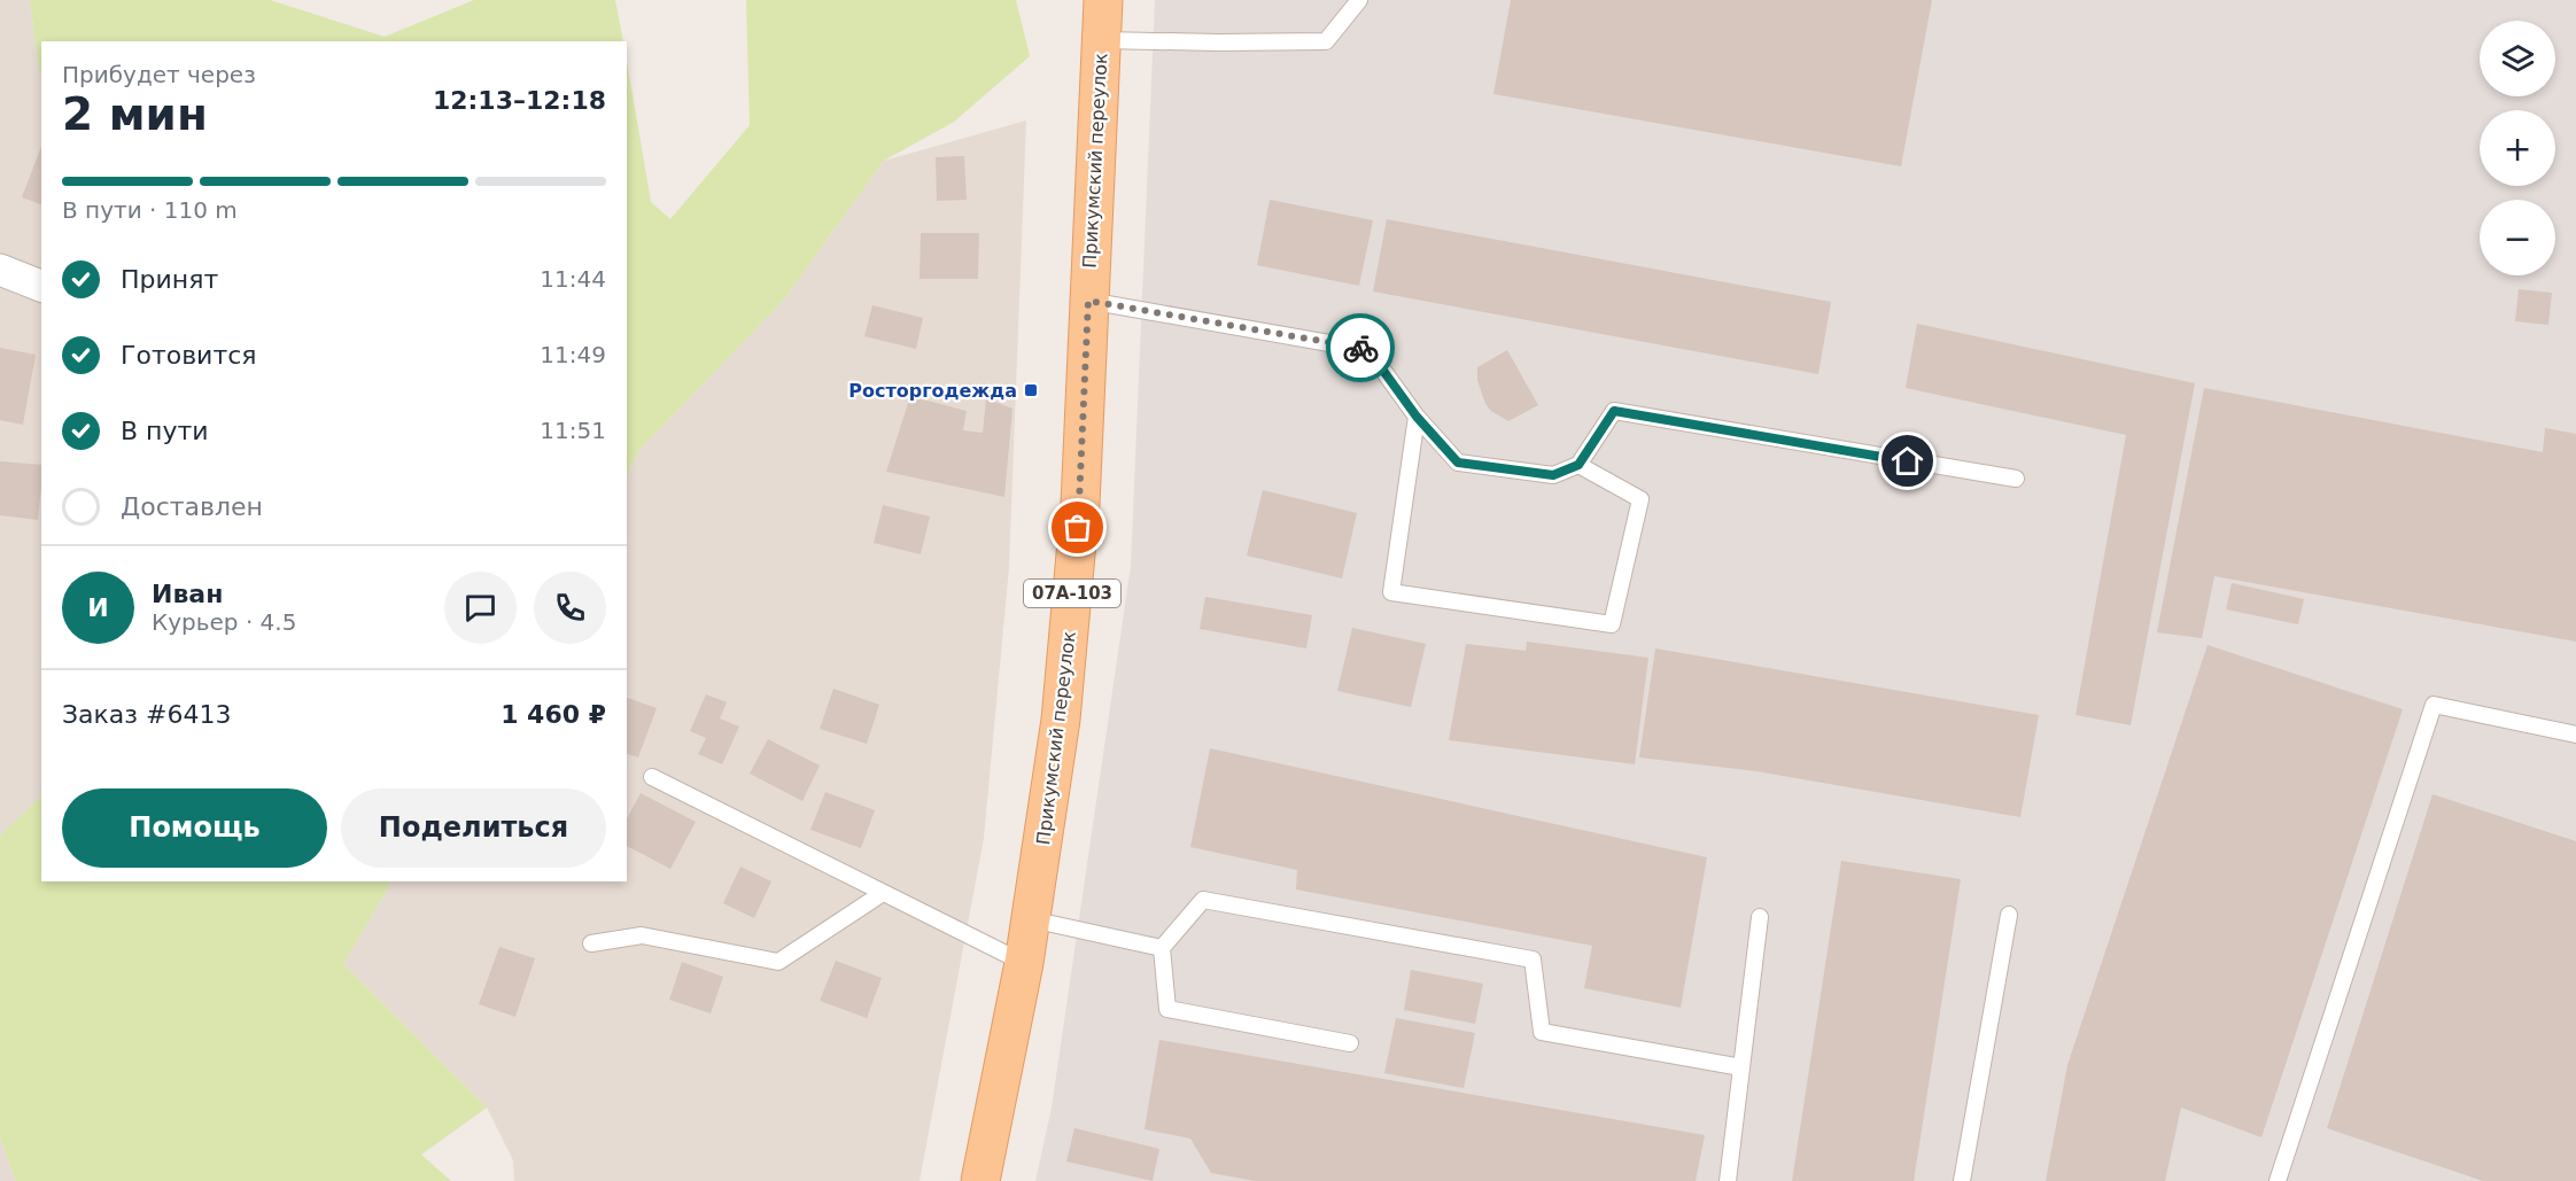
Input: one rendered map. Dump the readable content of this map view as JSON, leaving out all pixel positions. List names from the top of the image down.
{
  "streets": {
    "main road": ["Прикумский переулок", "07А-103"]
  },
  "places": {
    "transit": ["Росторгодежда"]
  },
  "page": {
    "map_buttons": ["+", "−"],
    "heading": ["2 мин", "Прибудет через", "12:13–12:18"],
    "panel": [
      "Иван",
      "Курьер · 4.5",
      "Заказ #6413",
      "1 460 ₽"
    ],
    "bar": "В пути · 110 m",
    "list": [
      ["Принят", "11:44"],
      ["Готовится", "11:49"],
      ["В пути", "11:51"],
      "Доставлен"
    ],
    "round": "И",
    "buttons": ["Помощь", "Поделиться"]
  }
}
